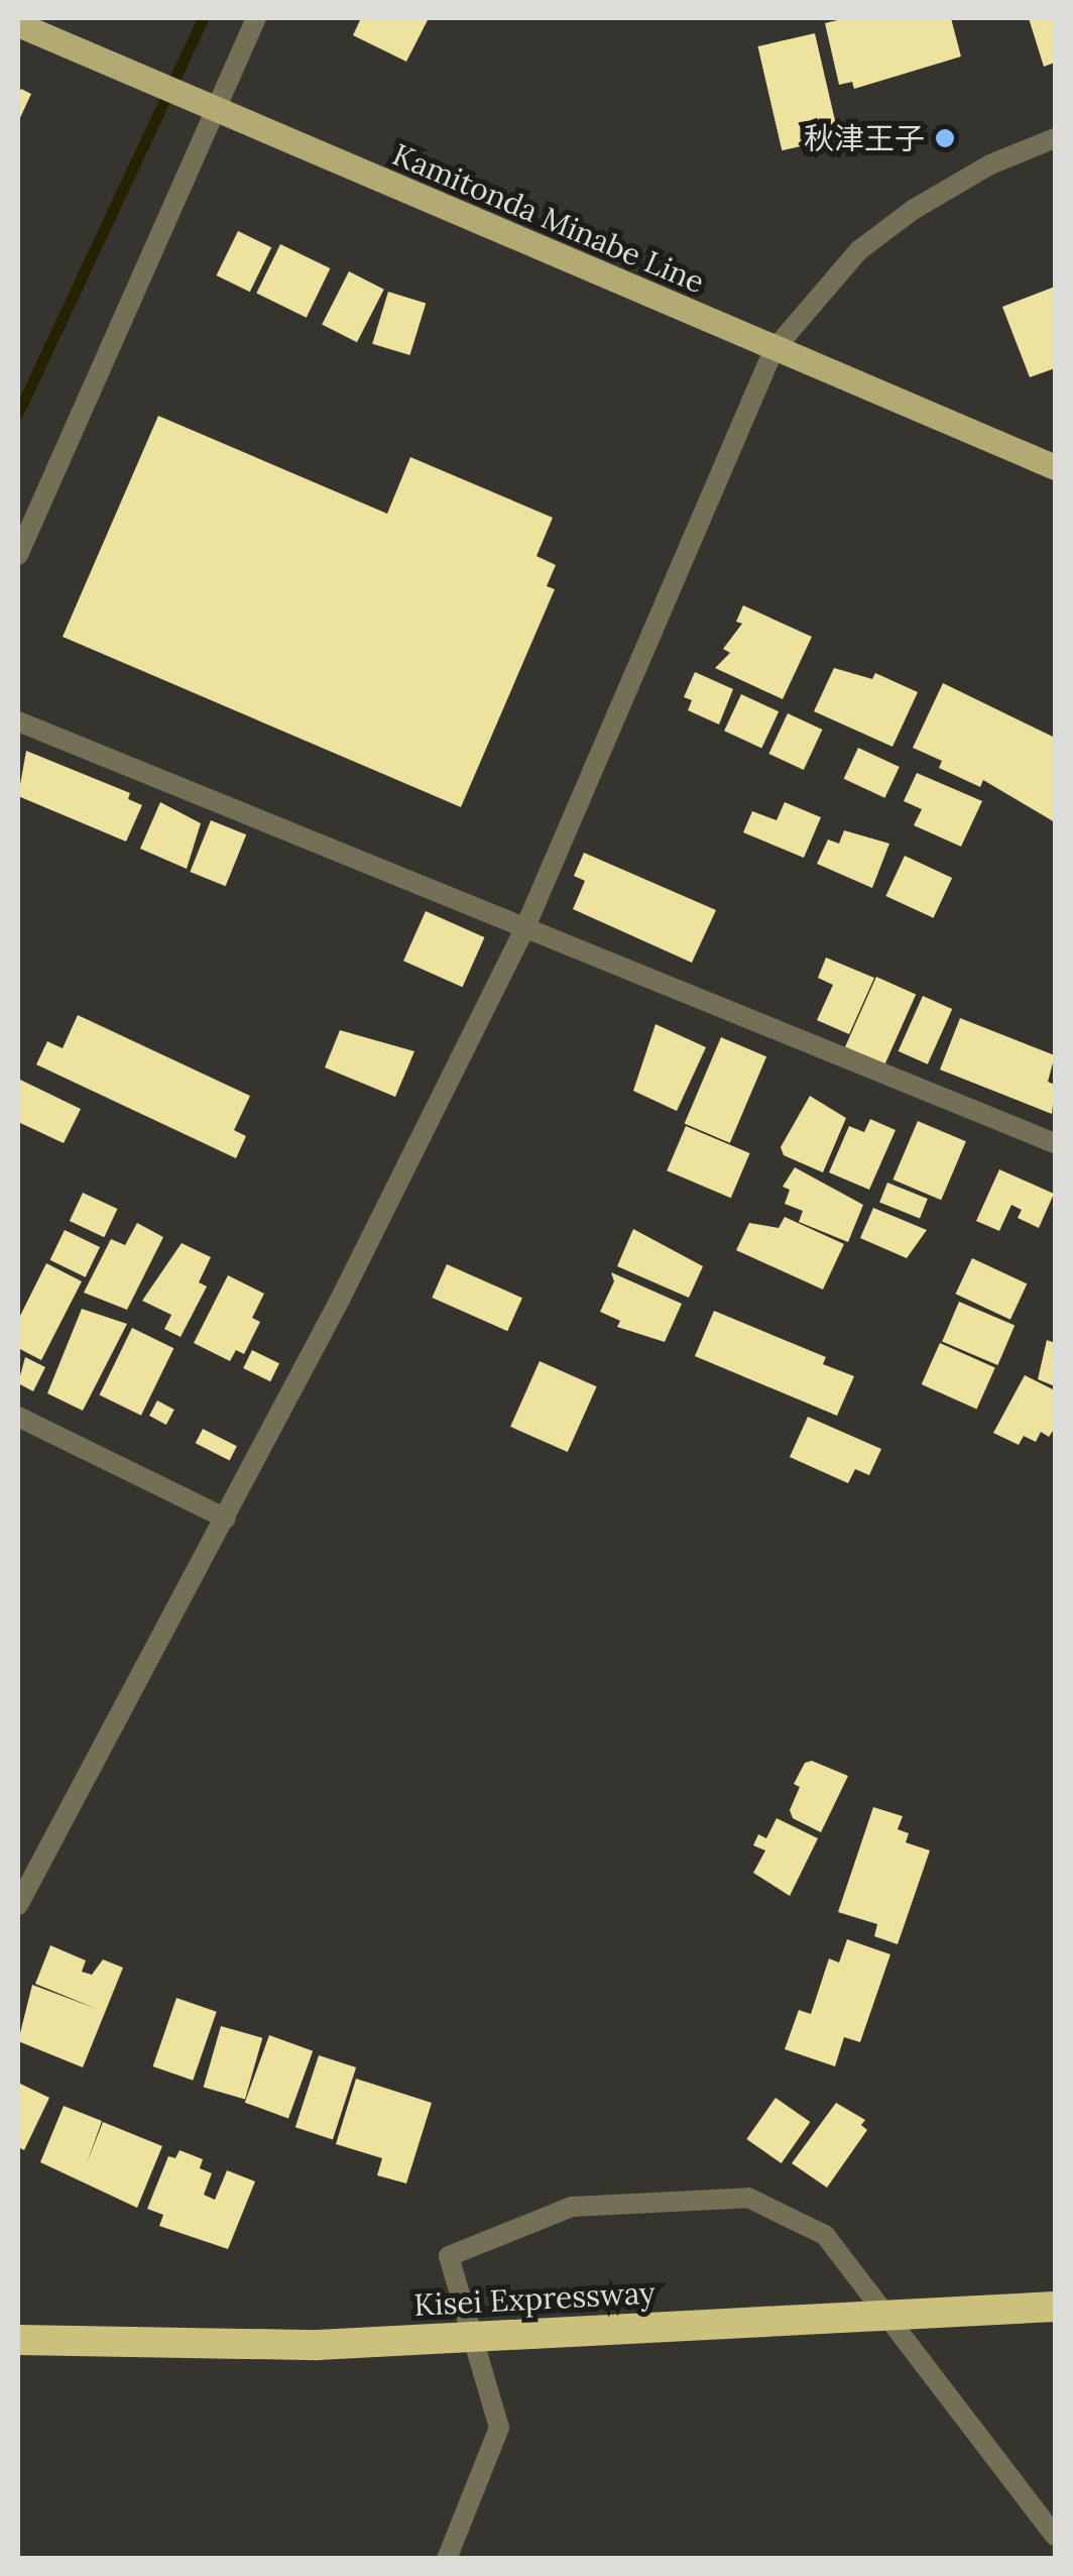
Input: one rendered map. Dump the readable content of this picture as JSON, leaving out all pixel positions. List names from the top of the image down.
{
  "streets": {
    "highway": ["Kisei Expressway"],
    "main road": ["Kamitonda Minabe Line"]
  },
  "places": ["秋津王子"]
}
